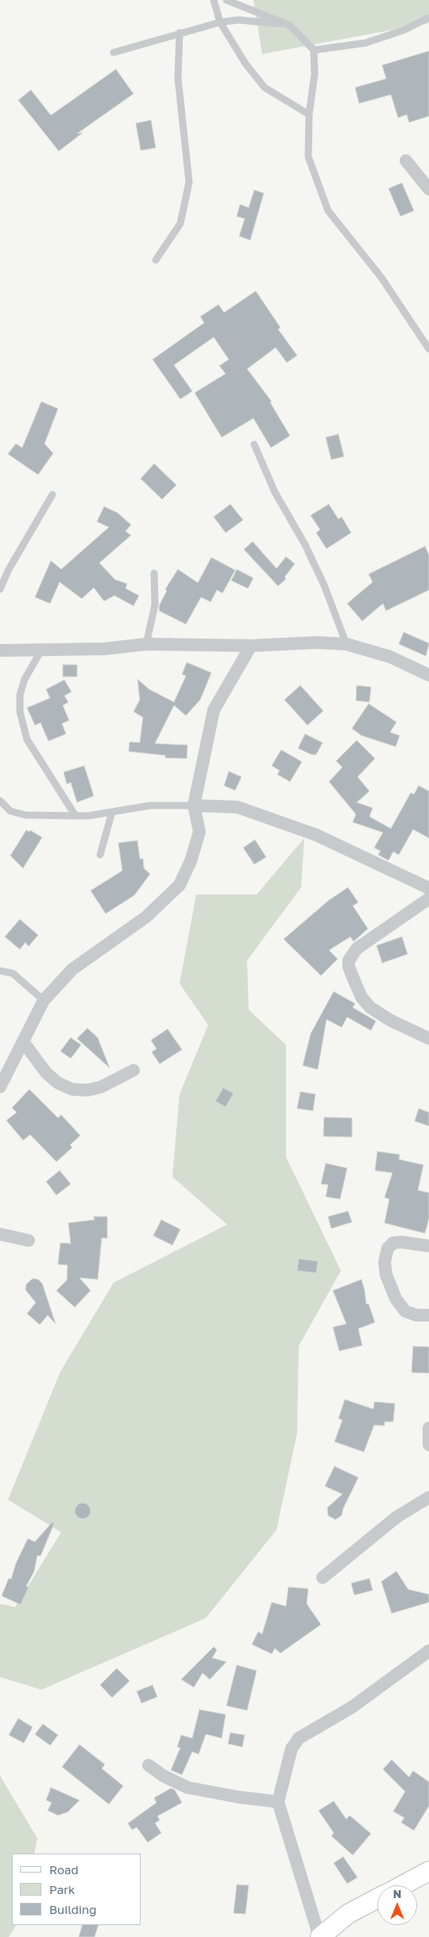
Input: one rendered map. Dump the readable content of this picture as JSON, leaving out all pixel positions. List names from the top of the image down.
{
  "legend": ["Road", "Park", "Building"],
  "north": "top"
}
